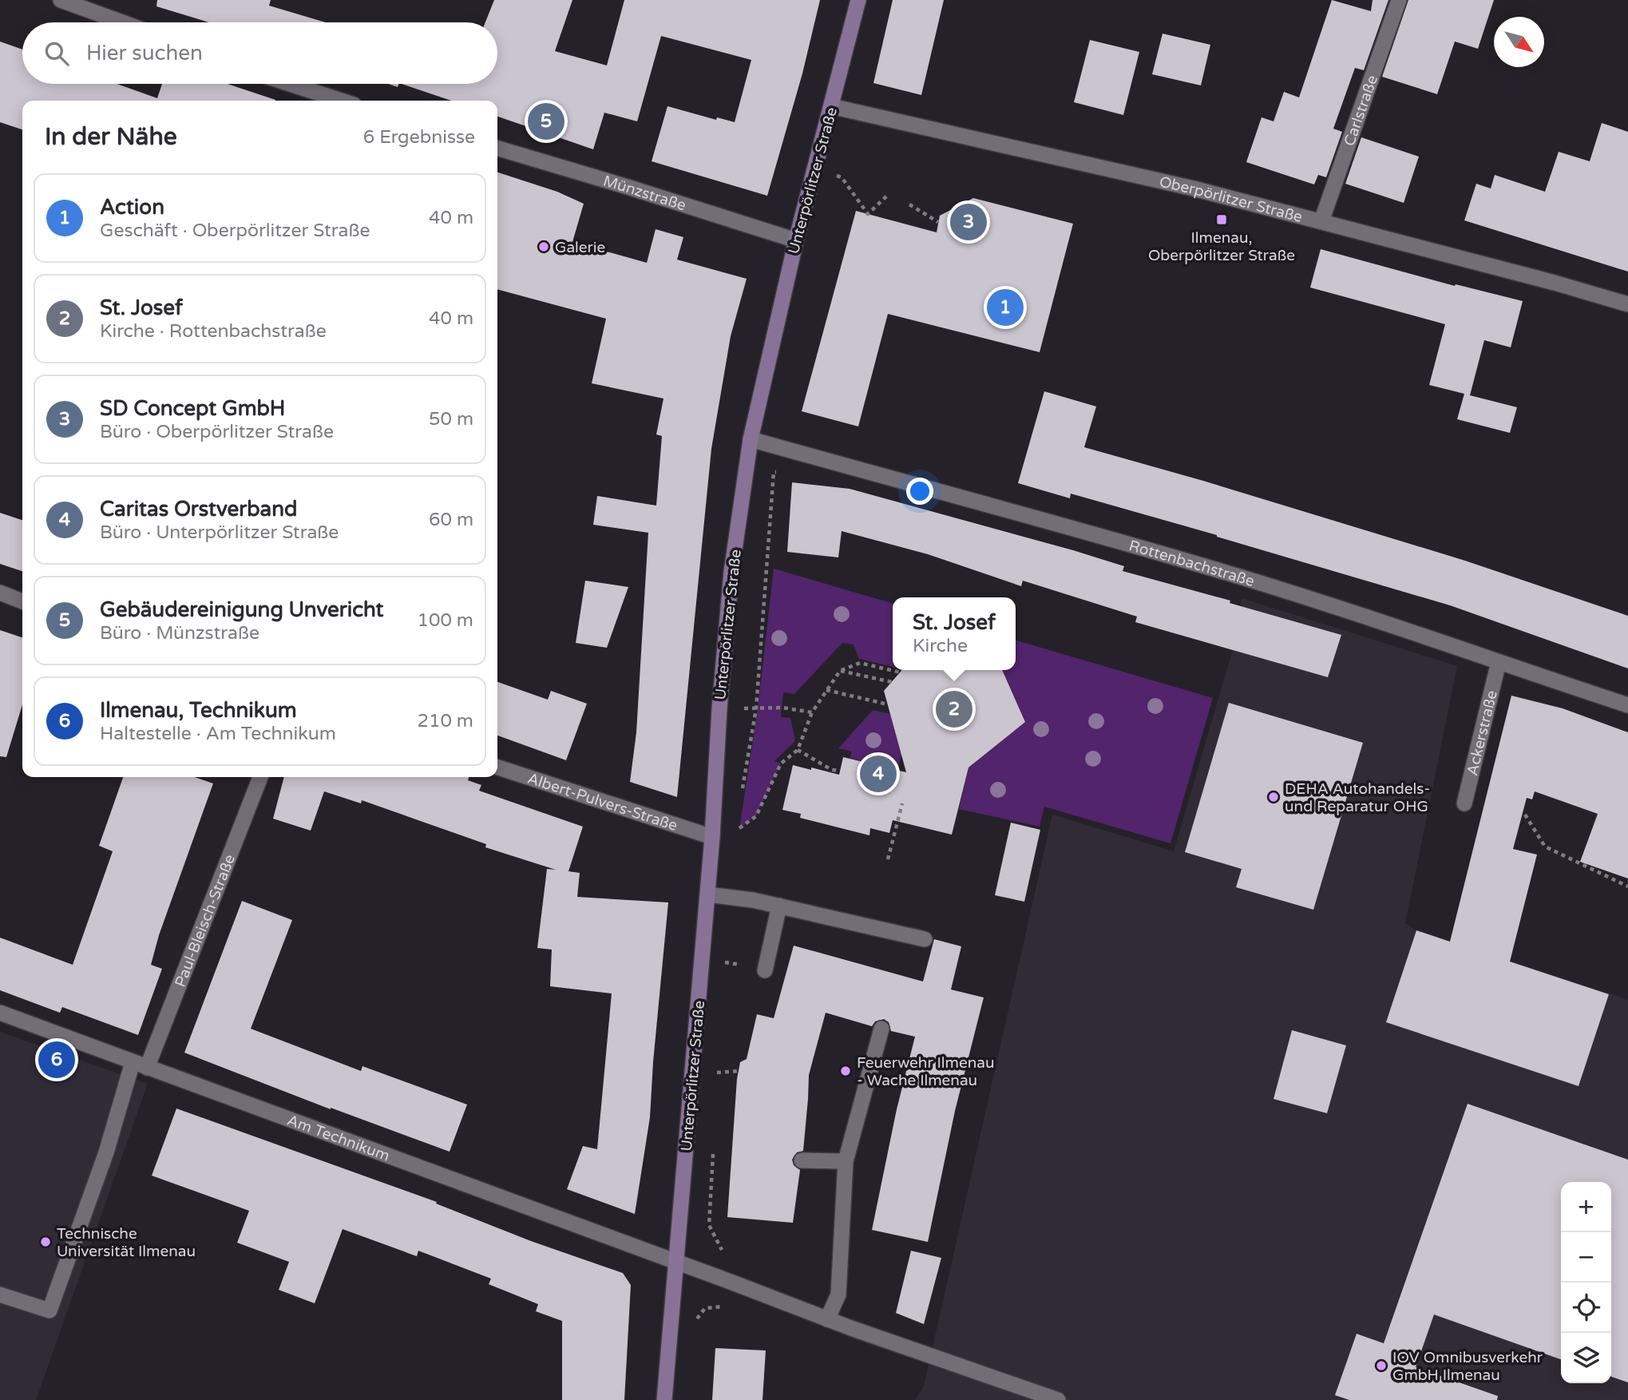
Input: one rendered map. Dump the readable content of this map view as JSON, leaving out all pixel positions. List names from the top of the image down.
{
  "streets": {
    "main road": ["Unterpörlitzer Straße"],
    "street": [
      "Carlstraße",
      "Münzstraße",
      "Oberpörlitzer Straße",
      "Rottenbachstraße",
      "Ackerstraße",
      "Albert-Pulvers-Straße",
      "Paul-Bleisch-Straße",
      "Am Technikum"
    ]
  },
  "crossings": [
    ["Carlstraße", "Oberpörlitzer Straße"],
    ["Unterpörlitzer Straße", "Münzstraße"],
    ["Unterpörlitzer Straße", "Oberpörlitzer Straße"],
    ["Unterpörlitzer Straße", "Rottenbachstraße"],
    ["Unterpörlitzer Straße", "Albert-Pulvers-Straße"],
    ["Unterpörlitzer Straße", "Am Technikum"],
    ["Rottenbachstraße", "Ackerstraße"],
    ["Paul-Bleisch-Straße", "Am Technikum"]
  ],
  "places": {
    "transit": ["Ilmenau, Oberpörlitzer Straße"],
    "other": [
      "Galerie",
      "DEHA Autohandels- und Reparatur OHG",
      "Feuerwehr Ilmenau - Wache Ilmenau",
      "Technische Universität Ilmenau",
      "IOV Omnibusverkehr GmbH Ilmenau"
    ]
  },
  "north": "bottom right",
  "page": {
    "search": "Hier suchen",
    "pins": [
      "5",
      "3",
      "1",
      "2",
      "4",
      "6"
    ],
    "heading": ["In der Nähe", "6 Ergebnisse"],
    "list": [
      {
        "mark": "1",
        "name": "Action",
        "note": "Geschäft · Oberpörlitzer Straße",
        "value": "40 m"
      },
      {
        "mark": "2",
        "name": "St. Josef",
        "note": "Kirche · Rottenbachstraße",
        "value": "40 m"
      },
      {
        "mark": "3",
        "name": "SD Concept GmbH",
        "note": "Büro · Oberpörlitzer Straße",
        "value": "50 m"
      },
      {
        "mark": "4",
        "name": "Caritas Orstverband",
        "note": "Büro · Unterpörlitzer Straße",
        "value": "60 m"
      },
      {
        "mark": "5",
        "name": "Gebäudereinigung Unvericht",
        "note": "Büro · Münzstraße",
        "value": "100 m"
      },
      {
        "mark": "6",
        "name": "Ilmenau, Technikum",
        "note": "Haltestelle · Am Technikum",
        "value": "210 m"
      }
    ],
    "popup": ["St. Josef", "Kirche"],
    "map_buttons": ["+", "−"]
  }
}
